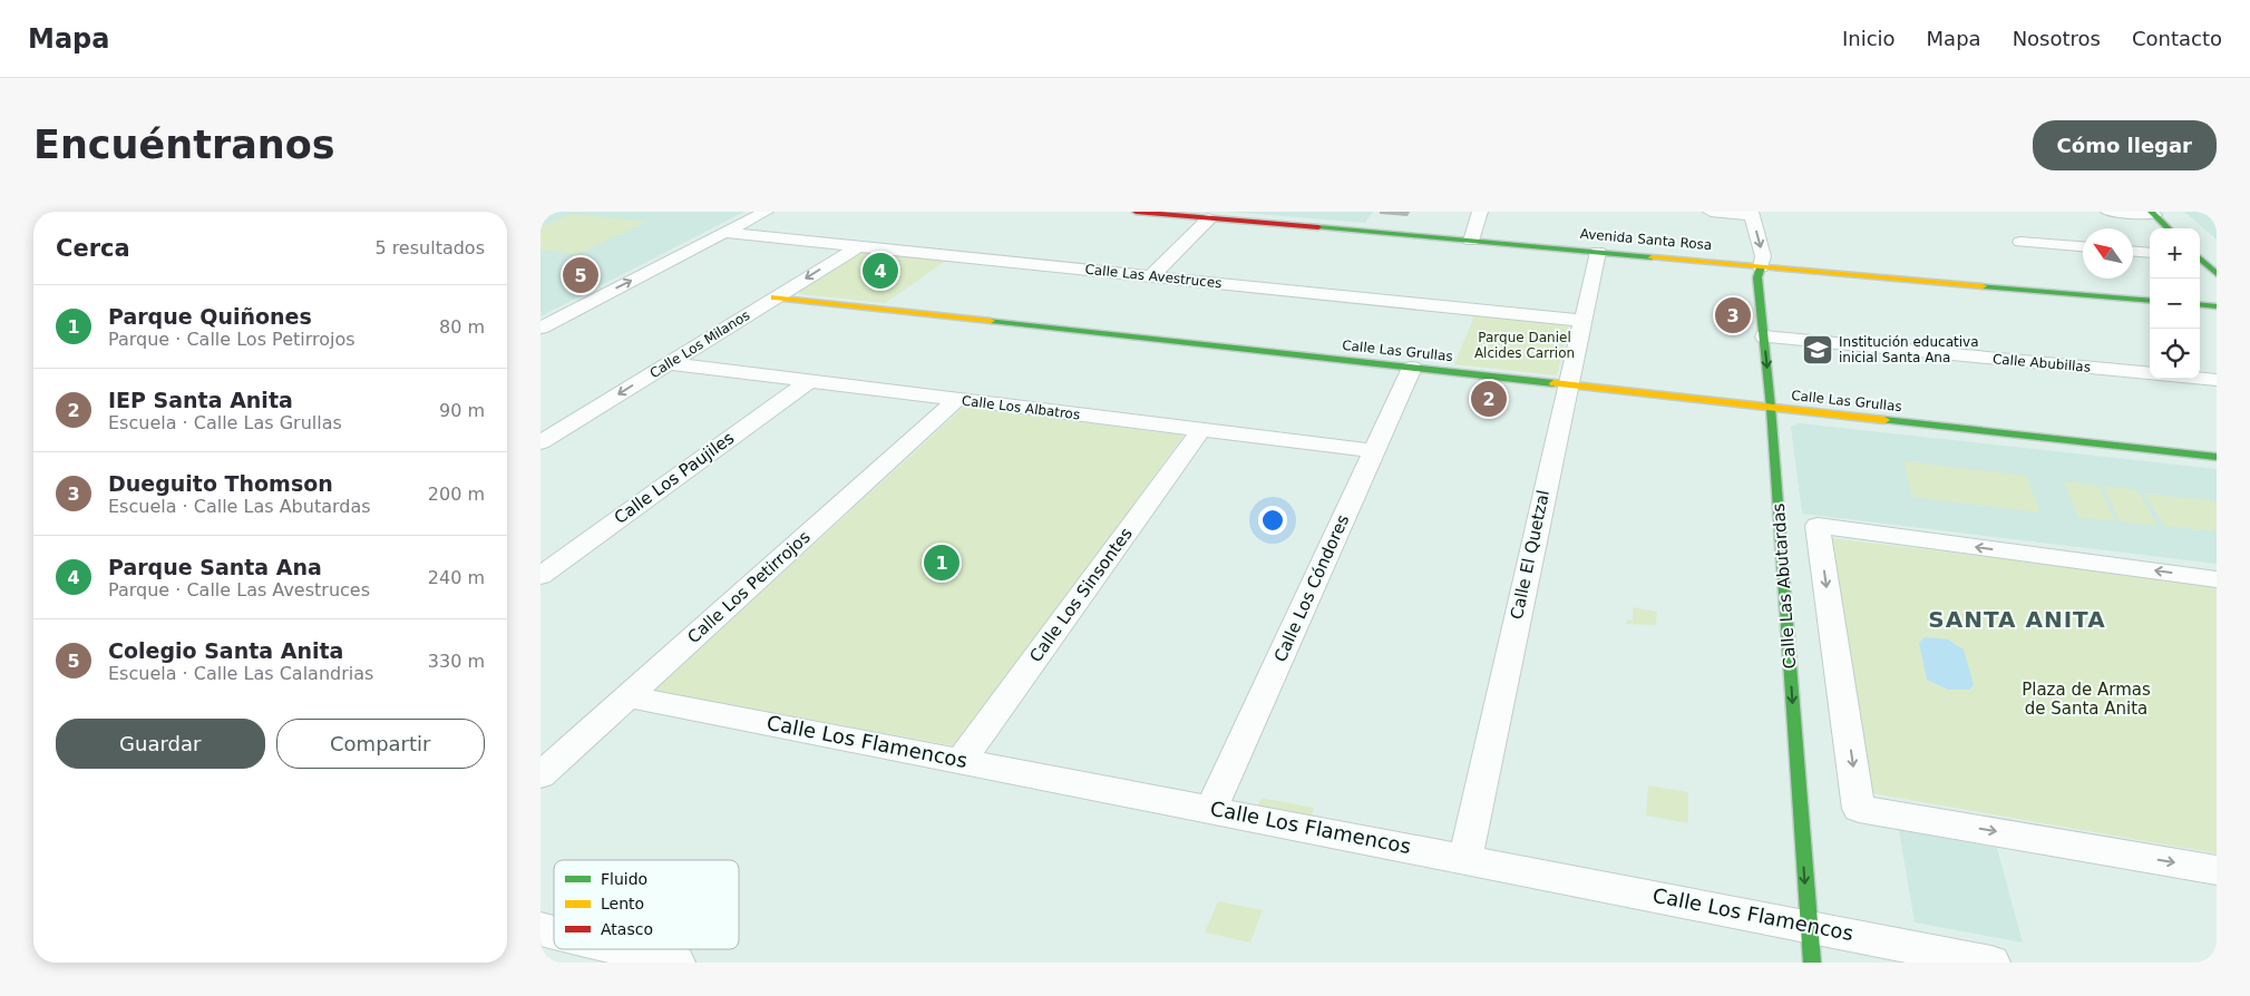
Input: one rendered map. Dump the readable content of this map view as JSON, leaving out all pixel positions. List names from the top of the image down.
{
  "streets": {
    "street": [
      "Avenida Santa Rosa",
      "Calle Las Avestruces",
      "Calle Los Milanos",
      "Calle Las Grullas",
      "Calle Abubillas",
      "Calle Los Albatros",
      "Calle Los Paujiles",
      "Calle El Quetzal",
      "Calle Las Abutardas",
      "Calle Los Petirrojos",
      "Calle Los Cóndores",
      "Calle Los Sinsontes",
      "Calle Los Flamencos"
    ]
  },
  "crossings": [
    ["Avenida Santa Rosa", "Calle El Quetzal"],
    ["Avenida Santa Rosa", "Calle Las Abutardas"],
    ["Calle Las Avestruces", "Calle Los Milanos"],
    ["Calle Las Avestruces", "Calle El Quetzal"],
    ["Calle Los Milanos", "Calle Las Grullas"],
    ["Calle Los Milanos", "Calle Los Albatros"],
    ["Calle Las Grullas", "Calle El Quetzal"],
    ["Calle Las Grullas", "Calle Las Abutardas"],
    ["Calle Las Grullas", "Calle Los Cóndores"],
    ["Calle Abubillas", "Calle Las Abutardas"],
    ["Calle Los Albatros", "Calle Los Paujiles"],
    ["Calle Los Albatros", "Calle Los Petirrojos"],
    ["Calle Los Albatros", "Calle Los Cóndores"],
    ["Calle Los Albatros", "Calle Los Sinsontes"],
    ["Calle El Quetzal", "Calle Los Flamencos"],
    ["Calle Las Abutardas", "Calle Los Flamencos"],
    ["Calle Los Petirrojos", "Calle Los Flamencos"],
    ["Calle Los Cóndores", "Calle Los Flamencos"],
    ["Calle Los Sinsontes", "Calle Los Flamencos"]
  ],
  "one_way": ["Calle Las Abutardas"],
  "districts": ["SANTA ANITA"],
  "parks": ["Parque Daniel Alcides Carrion", "Plaza de Armas de Santa Anita"],
  "places": {
    "school or university": ["Institución educativa inicial Santa Ana"]
  },
  "legend": ["Fluido", "Lento", "Atasco"],
  "north": "top left",
  "page": {
    "header": "Mapa",
    "nav": [
      "Inicio",
      "Mapa",
      "Nosotros",
      "Contacto"
    ],
    "buttons": [
      "Cómo llegar",
      ["Guardar", "Compartir"]
    ],
    "title": "Encuéntranos",
    "heading": ["Cerca", "5 resultados"],
    "map_buttons": ["+", "−"],
    "pins": [
      "4",
      "5",
      "3",
      "2",
      "1"
    ],
    "list": [
      {
        "mark": "1",
        "name": "Parque Quiñones",
        "note": "Parque · Calle Los Petirrojos",
        "value": "80 m"
      },
      {
        "mark": "2",
        "name": "IEP Santa Anita",
        "note": "Escuela · Calle Las Grullas",
        "value": "90 m"
      },
      {
        "mark": "3",
        "name": "Dueguito Thomson",
        "note": "Escuela · Calle Las Abutardas",
        "value": "200 m"
      },
      {
        "mark": "4",
        "name": "Parque Santa Ana",
        "note": "Parque · Calle Las Avestruces",
        "value": "240 m"
      },
      {
        "mark": "5",
        "name": "Colegio Santa Anita",
        "note": "Escuela · Calle Las Calandrias",
        "value": "330 m"
      }
    ]
  }
}
